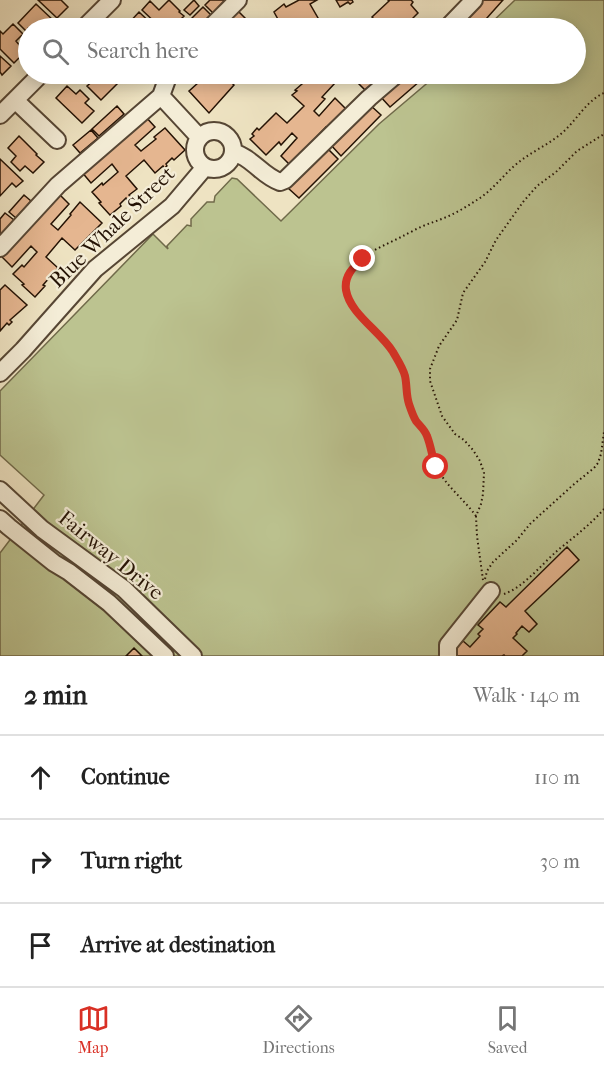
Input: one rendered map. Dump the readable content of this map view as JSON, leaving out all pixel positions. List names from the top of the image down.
{
  "streets": {
    "street": ["Blue Whale Street", "Fairway Drive"]
  },
  "page": {
    "search": "Search here",
    "heading": ["2 min", "Walk · 140 m"],
    "list": [
      ["Continue", "110 m"],
      ["Turn right", "30 m"],
      "Arrive at destination"
    ],
    "nav": ["Map", "Directions", "Saved"]
  }
}
